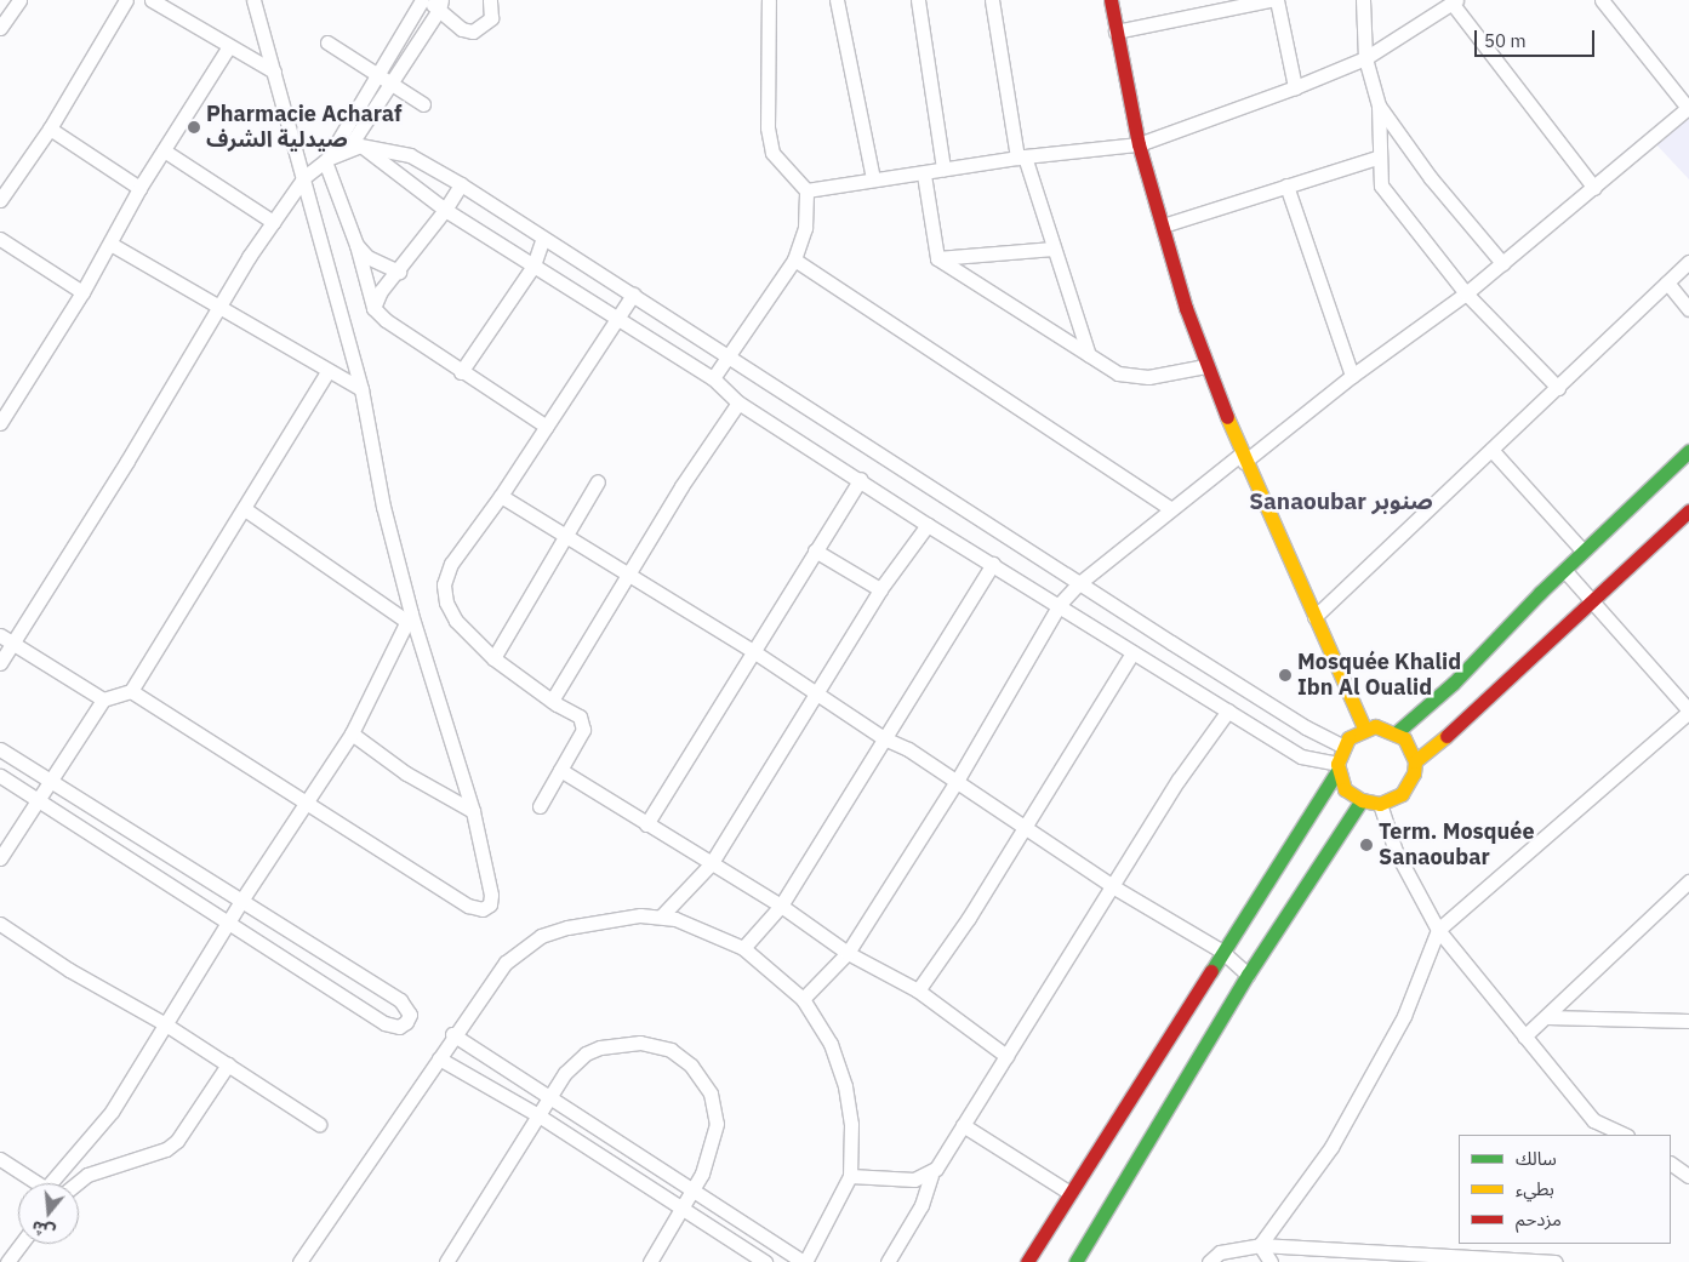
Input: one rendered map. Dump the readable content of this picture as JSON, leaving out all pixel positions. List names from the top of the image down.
{
  "districts": ["Sanaoubar صنوبر"],
  "places": ["Pharmacie Acharaf صيدلية الشرف", "Mosquée Khalid Ibn Al Oualid", "Term. Mosquée Sanaoubar"],
  "legend": ["سالك", "بطيء", "مزدحم"],
  "scale_bar": "50 m",
  "north": "bottom"
}
